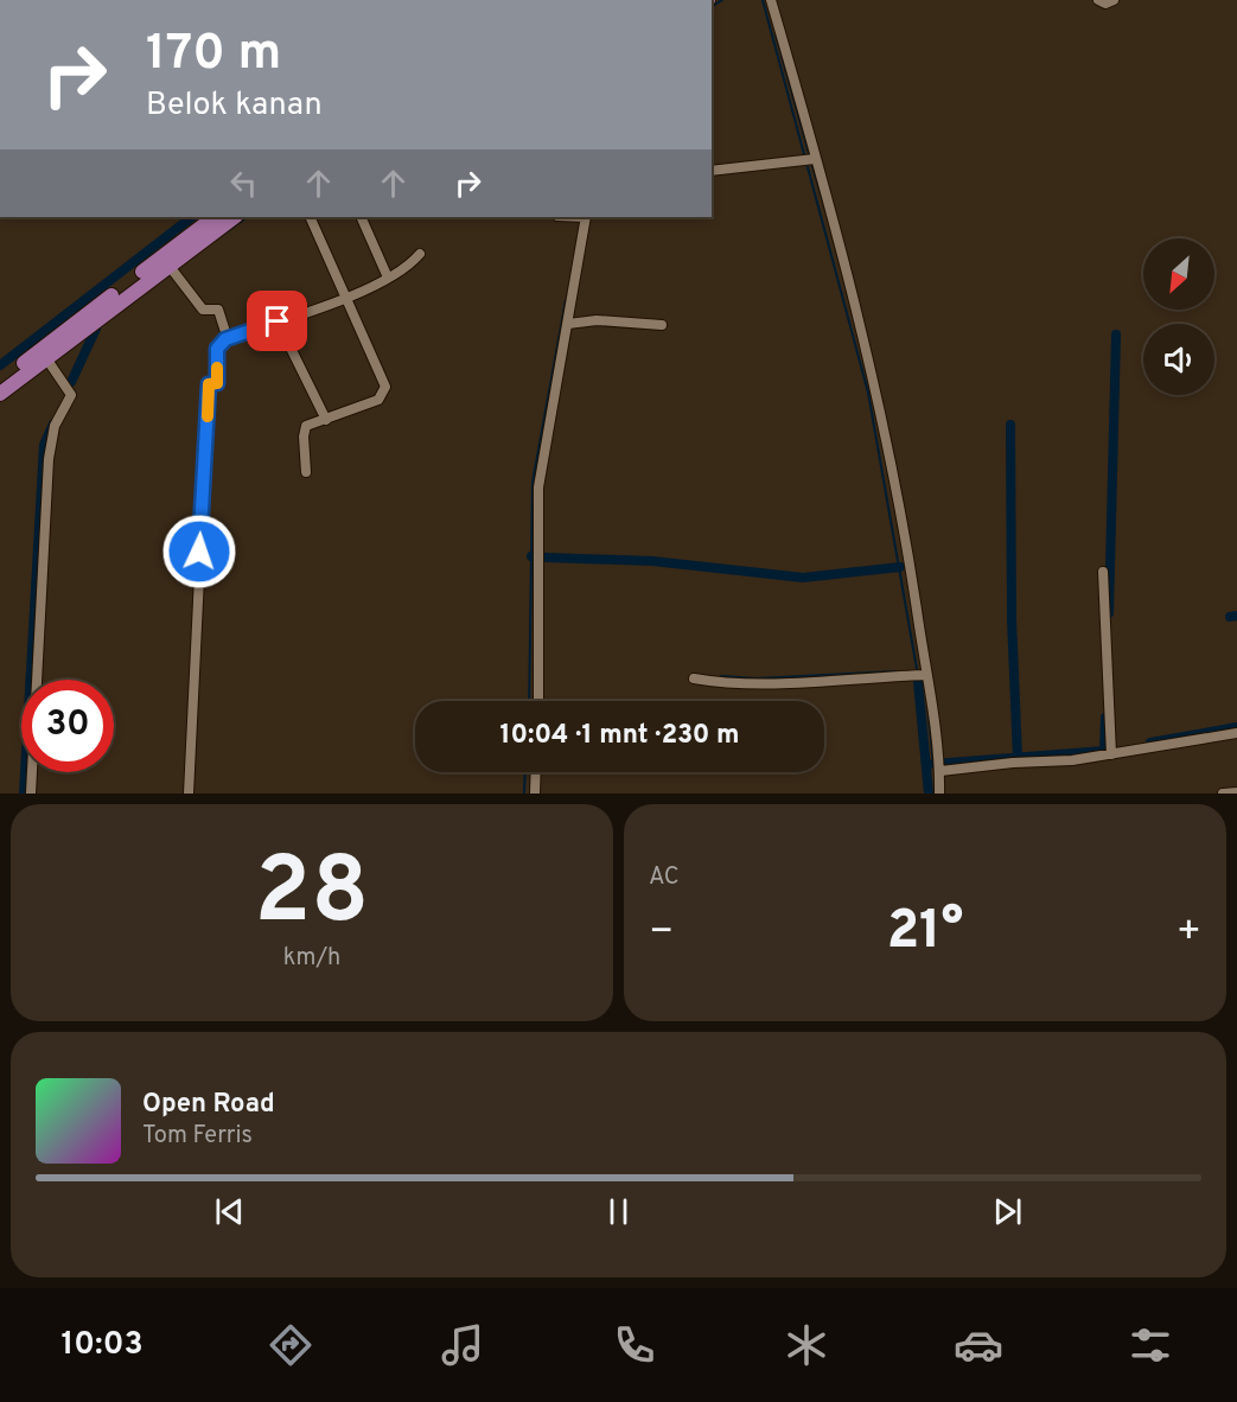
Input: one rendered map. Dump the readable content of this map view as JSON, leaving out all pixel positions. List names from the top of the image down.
{
  "north": "bottom left",
  "page": {
    "turn": ["170 m", "Belok kanan"],
    "limit": "30",
    "trip": "10:04 · 1 mnt · 230 m",
    "tile": [
      ["28", "km/h"],
      "AC"
    ],
    "heat": ["−", "21°", "+"],
    "song": ["Open Road", "Tom Ferris"],
    "tabs": "10:03"
  }
}
